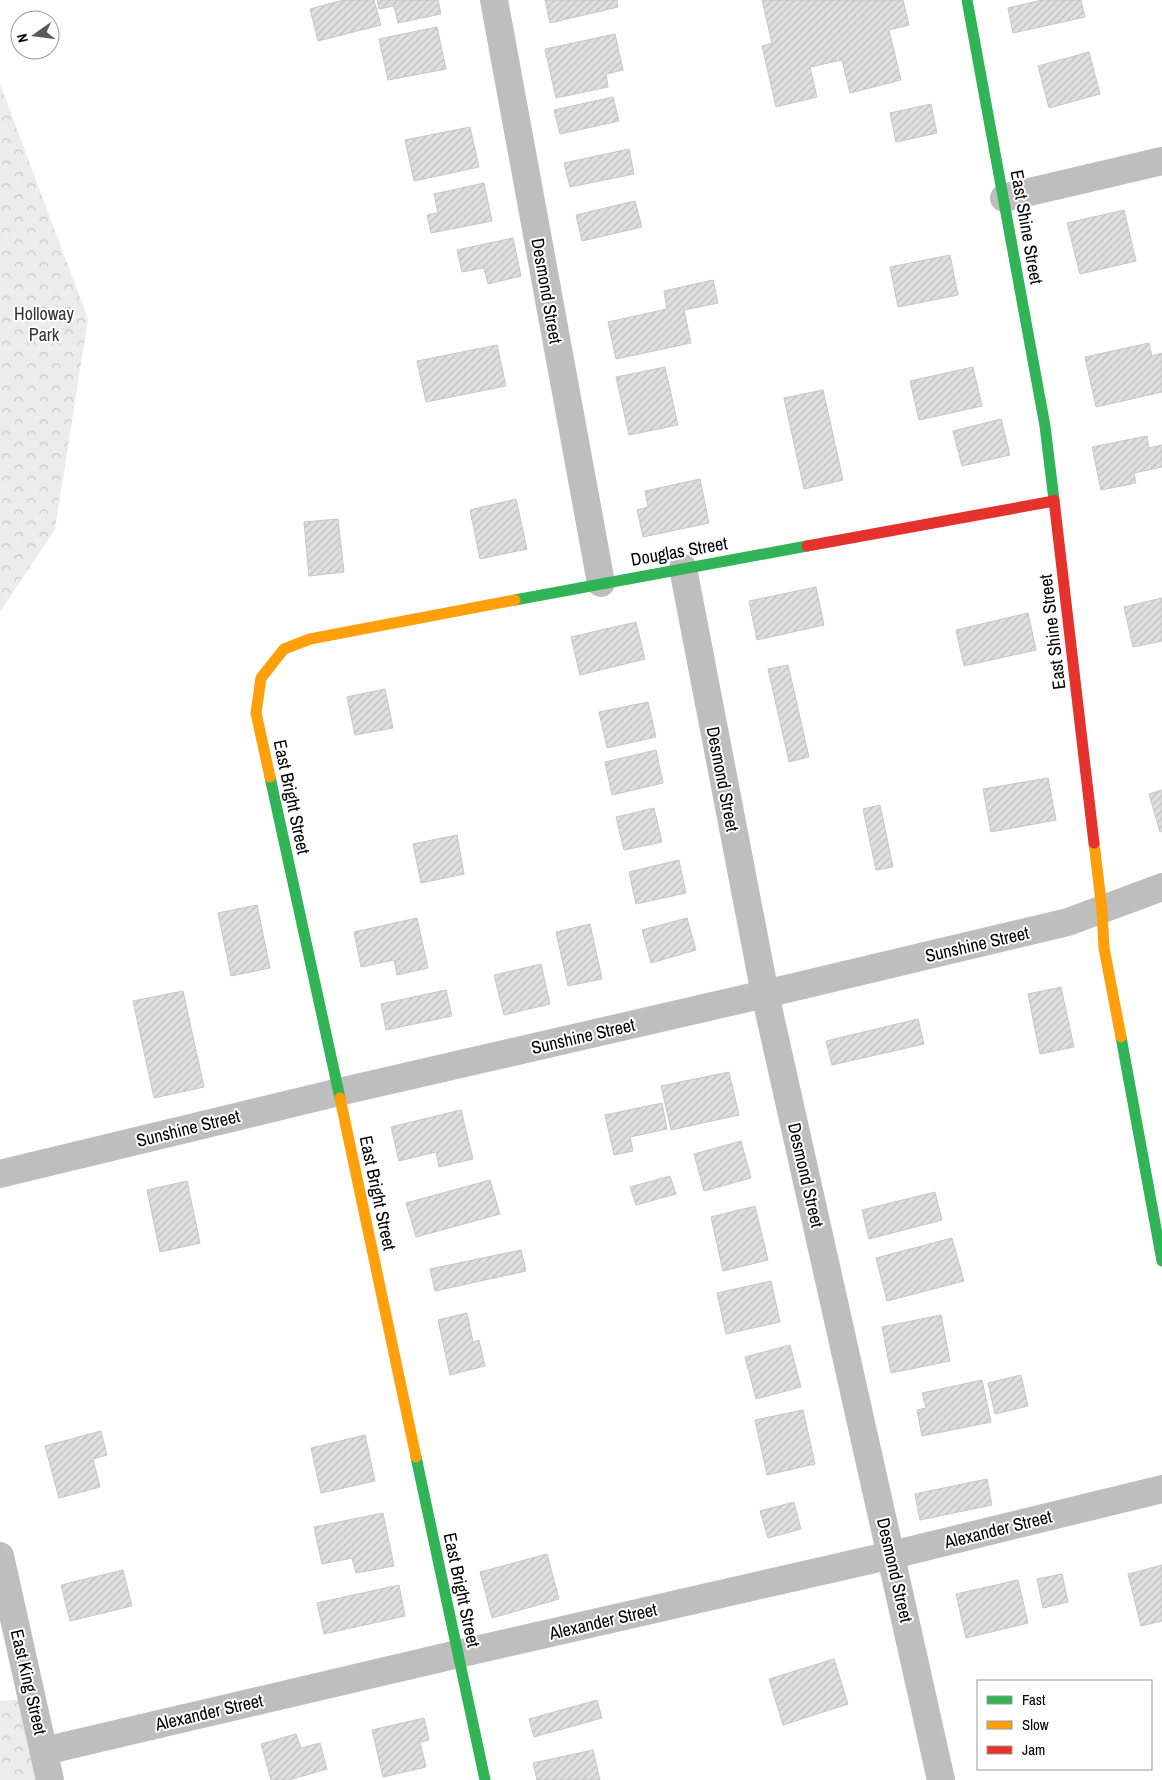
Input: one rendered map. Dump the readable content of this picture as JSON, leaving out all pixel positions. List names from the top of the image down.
{
  "streets": {
    "street": [
      "East Shine Street",
      "Desmond Street",
      "Douglas Street",
      "East Bright Street",
      "Sunshine Street",
      "Alexander Street",
      "East King Street"
    ]
  },
  "crossings": [
    ["East Shine Street", "Douglas Street"],
    ["East Shine Street", "Sunshine Street"],
    ["Desmond Street", "Douglas Street"],
    ["Desmond Street", "Sunshine Street"],
    ["Desmond Street", "Alexander Street"],
    ["Douglas Street", "East Bright Street"],
    ["East Bright Street", "Sunshine Street"],
    ["East Bright Street", "Alexander Street"],
    ["Alexander Street", "East King Street"]
  ],
  "parks": ["Holloway Park"],
  "legend": ["Fast", "Slow", "Jam"],
  "north": "left"
}
